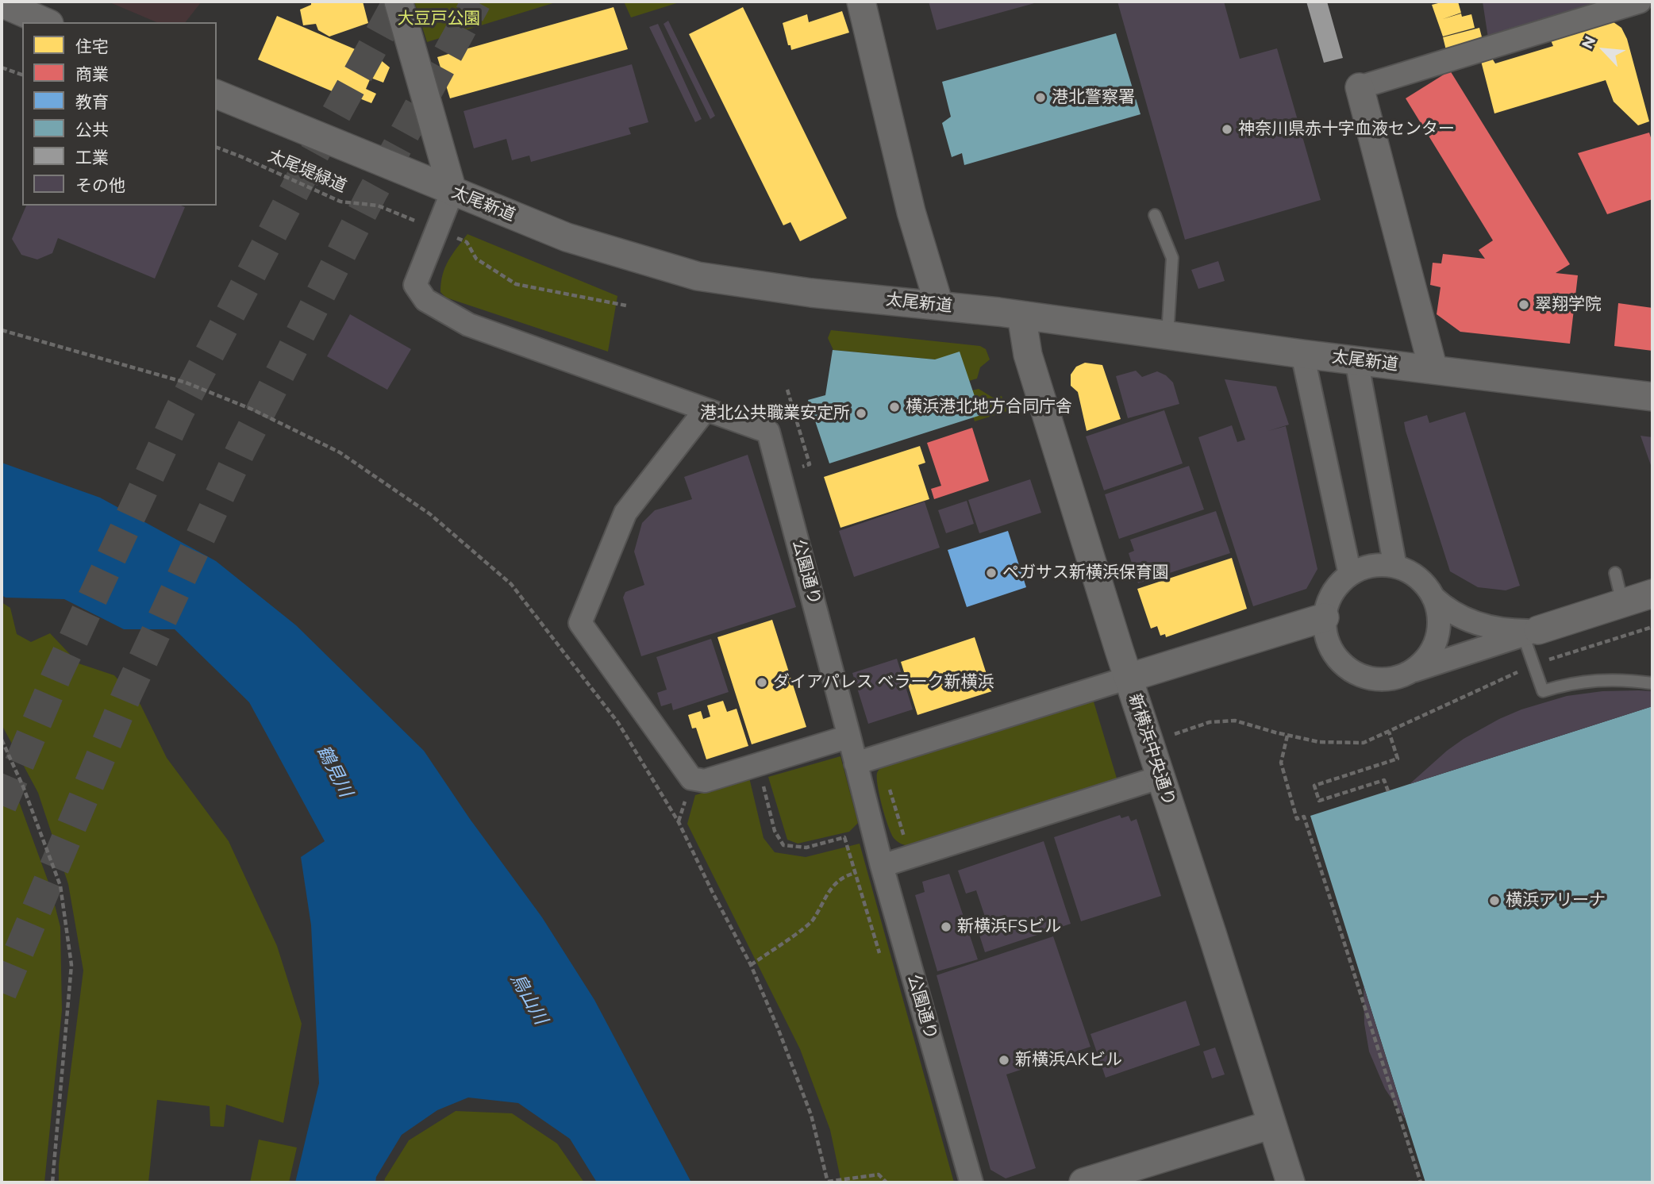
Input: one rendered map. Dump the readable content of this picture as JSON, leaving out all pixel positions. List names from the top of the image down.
{
  "streets": {
    "street": ["太尾新道", "公園通り", "新横浜中央通り"],
    "path": ["太尾堤緑道"]
  },
  "crossings": [
    ["太尾新道", "公園通り"],
    ["太尾新道", "新横浜中央通り"]
  ],
  "water": ["鶴見川", "鳥山川"],
  "parks": ["大豆戸公園"],
  "places": [
    "港北警察署",
    "神奈川県赤十字血液センター",
    "翠翔学院",
    "横浜港北地方合同庁舎",
    "港北公共職業安定所",
    "ペガサス新横浜保育園",
    "ダイアパレス ベラーク新横浜",
    "横浜アリーナ",
    "新横浜FSビル",
    "新横浜AKビル"
  ],
  "legend": [
    "住宅",
    "商業",
    "教育",
    "公共",
    "工業",
    "その他"
  ],
  "north": "top left"
}
